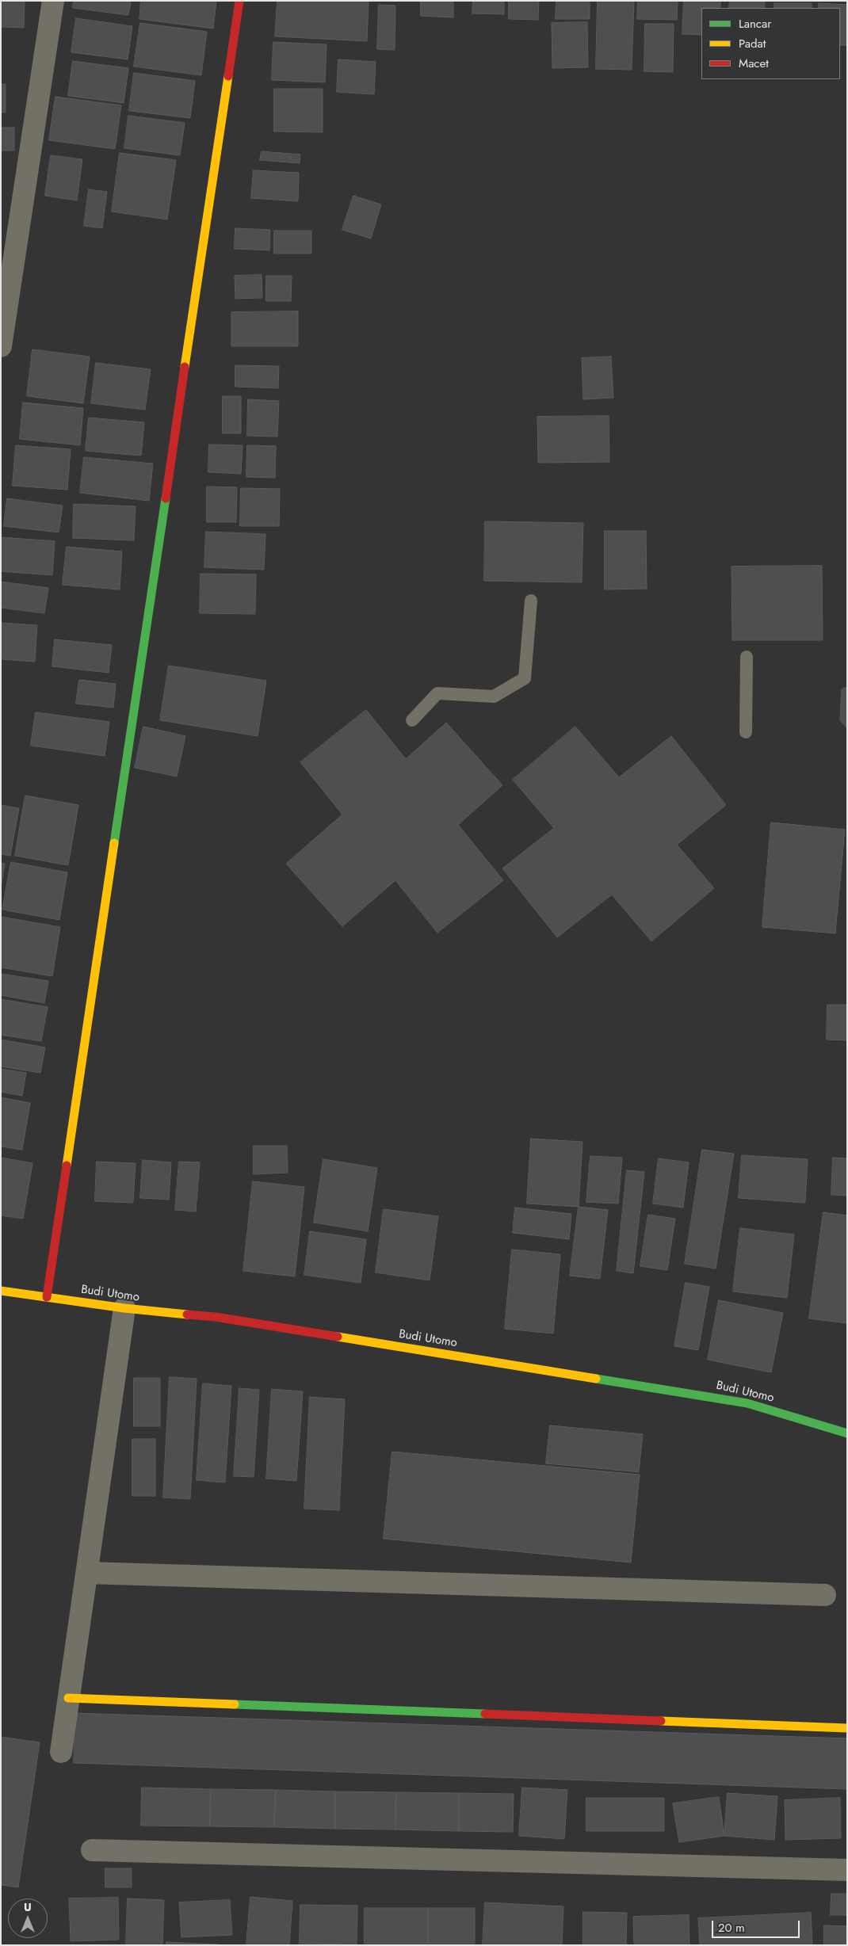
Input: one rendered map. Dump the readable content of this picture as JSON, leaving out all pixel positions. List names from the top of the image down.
{
  "streets": {
    "street": ["Budi Utomo"]
  },
  "legend": ["Lancar", "Padat", "Macet"],
  "scale_bar": "20 m",
  "north": "top"
}
